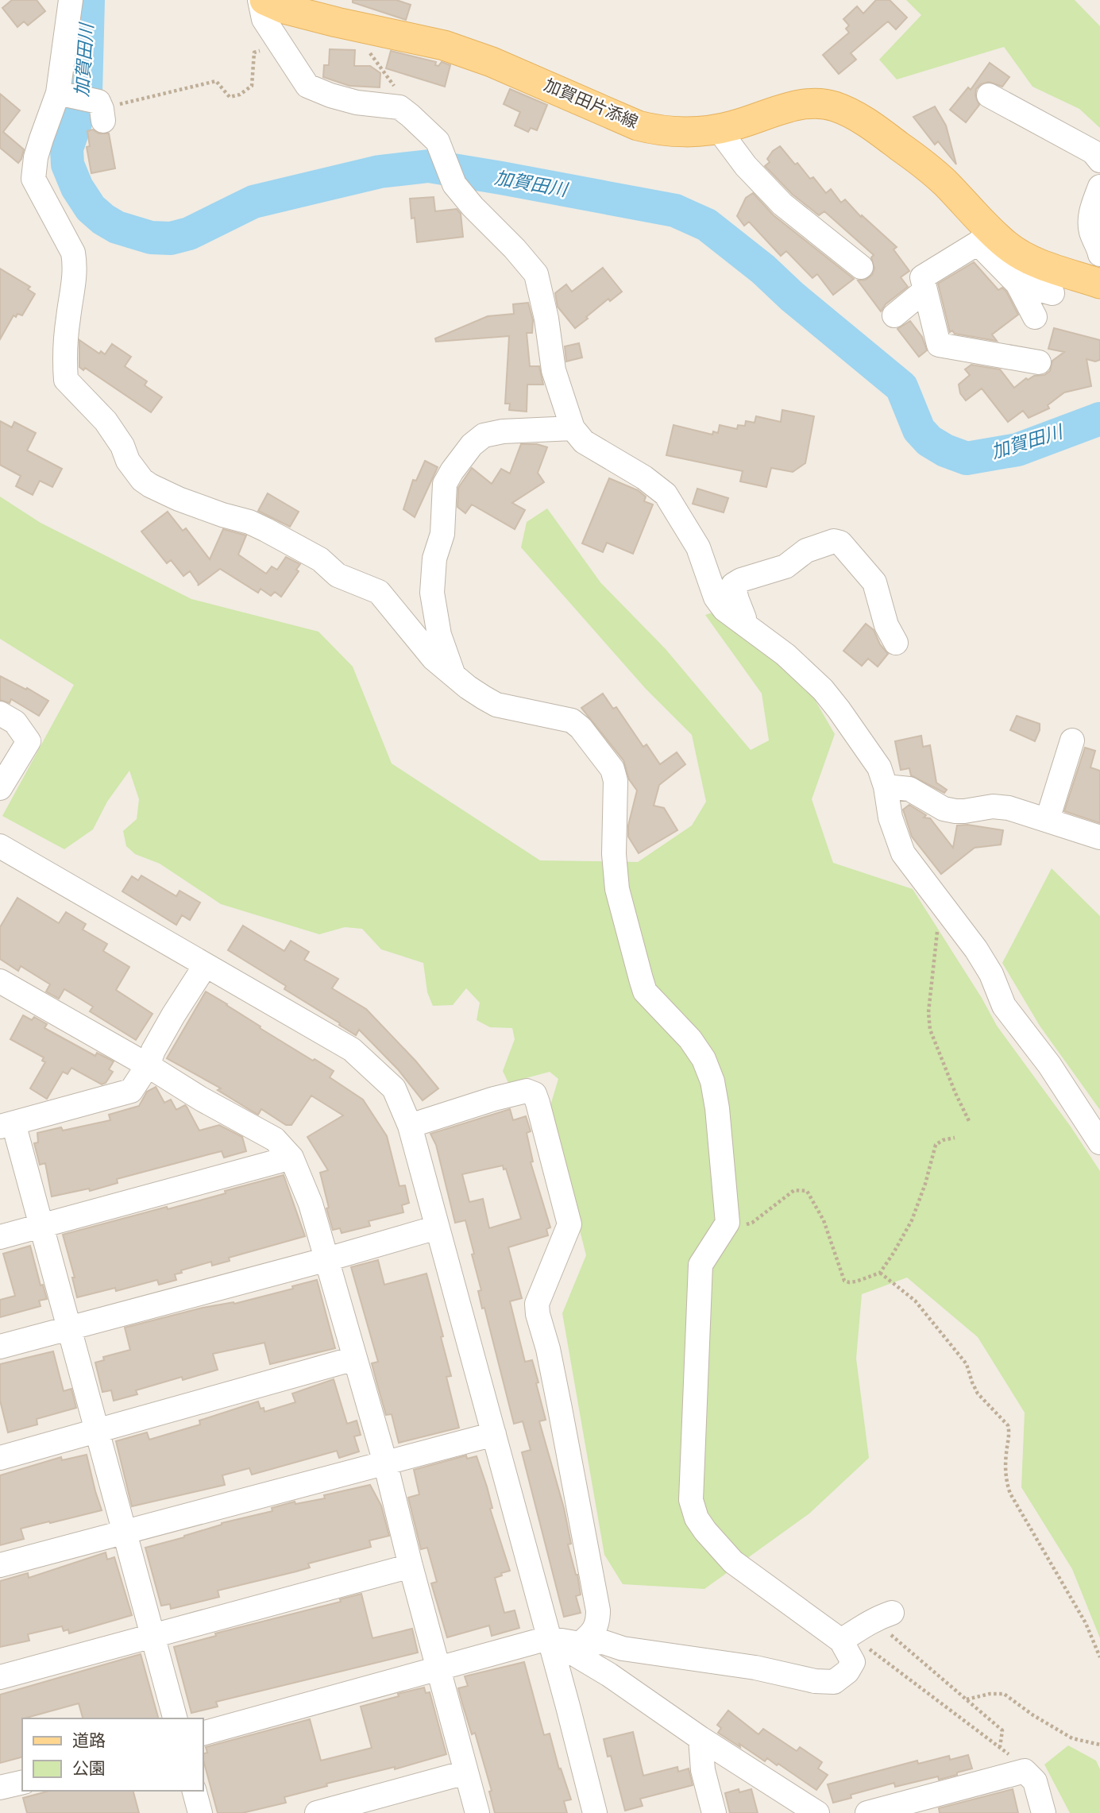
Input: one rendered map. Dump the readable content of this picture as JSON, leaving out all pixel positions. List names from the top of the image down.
{
  "streets": {
    "main road": ["加賀田片添線"]
  },
  "water": ["加賀田川"],
  "legend": ["道路", "公園"]
}
